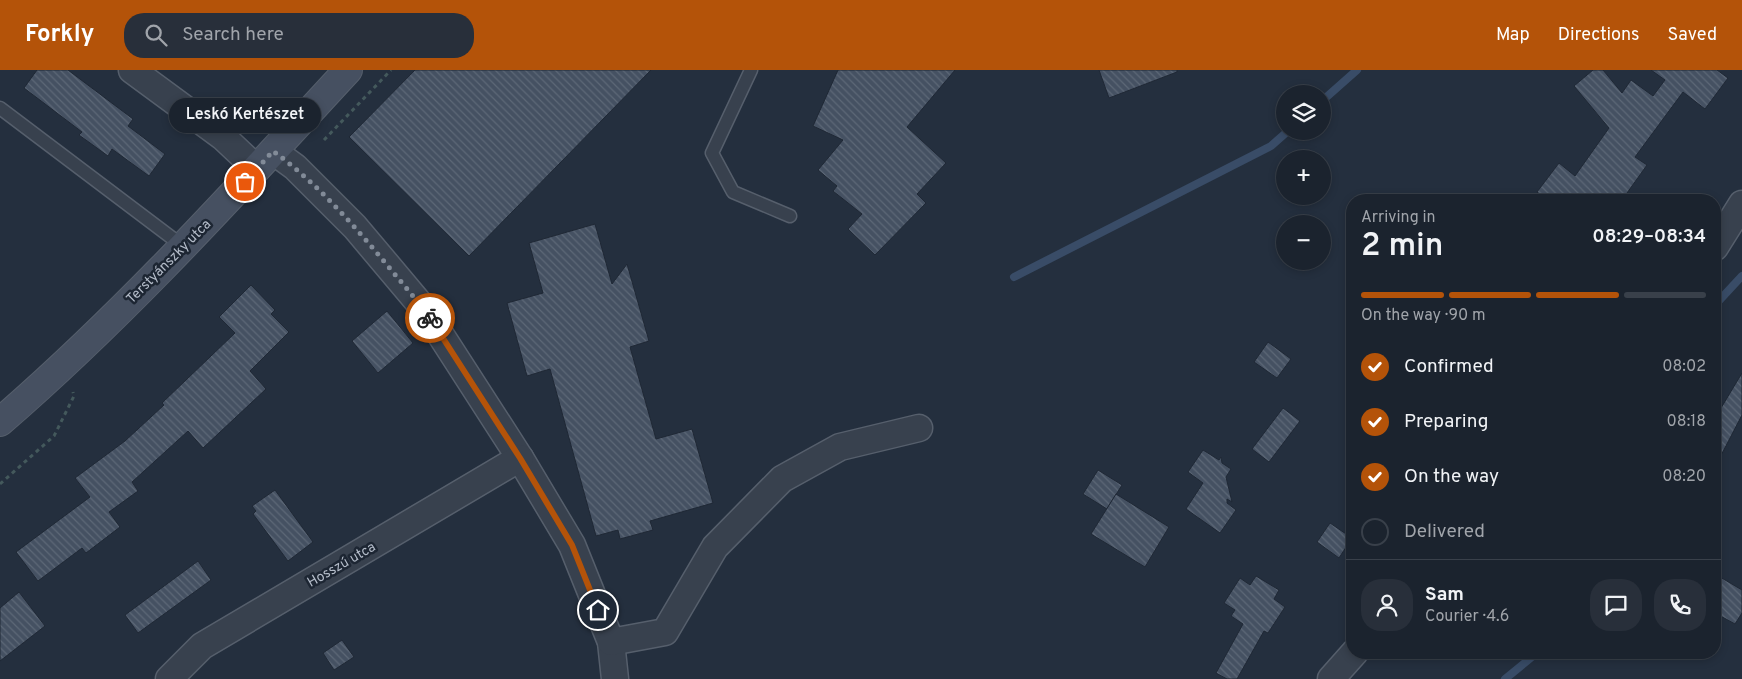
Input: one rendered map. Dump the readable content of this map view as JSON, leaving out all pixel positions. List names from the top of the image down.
{
  "streets": {
    "main road": ["Terstyánszky utca"],
    "street": ["Hosszú utca"]
  },
  "places": ["Leskó Kertészet"],
  "page": {
    "header": "Forkly",
    "search": "Search here",
    "nav": ["Map", "Directions", "Saved"],
    "map_buttons": ["+", "−"],
    "bubble": "Leskó Kertészet",
    "heading": ["2 min", "Arriving in", "08:29–08:34"],
    "panel": ["Sam", "Courier · 4.6"],
    "bar": "On the way · 90 m",
    "list": [
      ["Confirmed", "08:02"],
      ["Preparing", "08:18"],
      ["On the way", "08:20"],
      "Delivered"
    ]
  }
}
